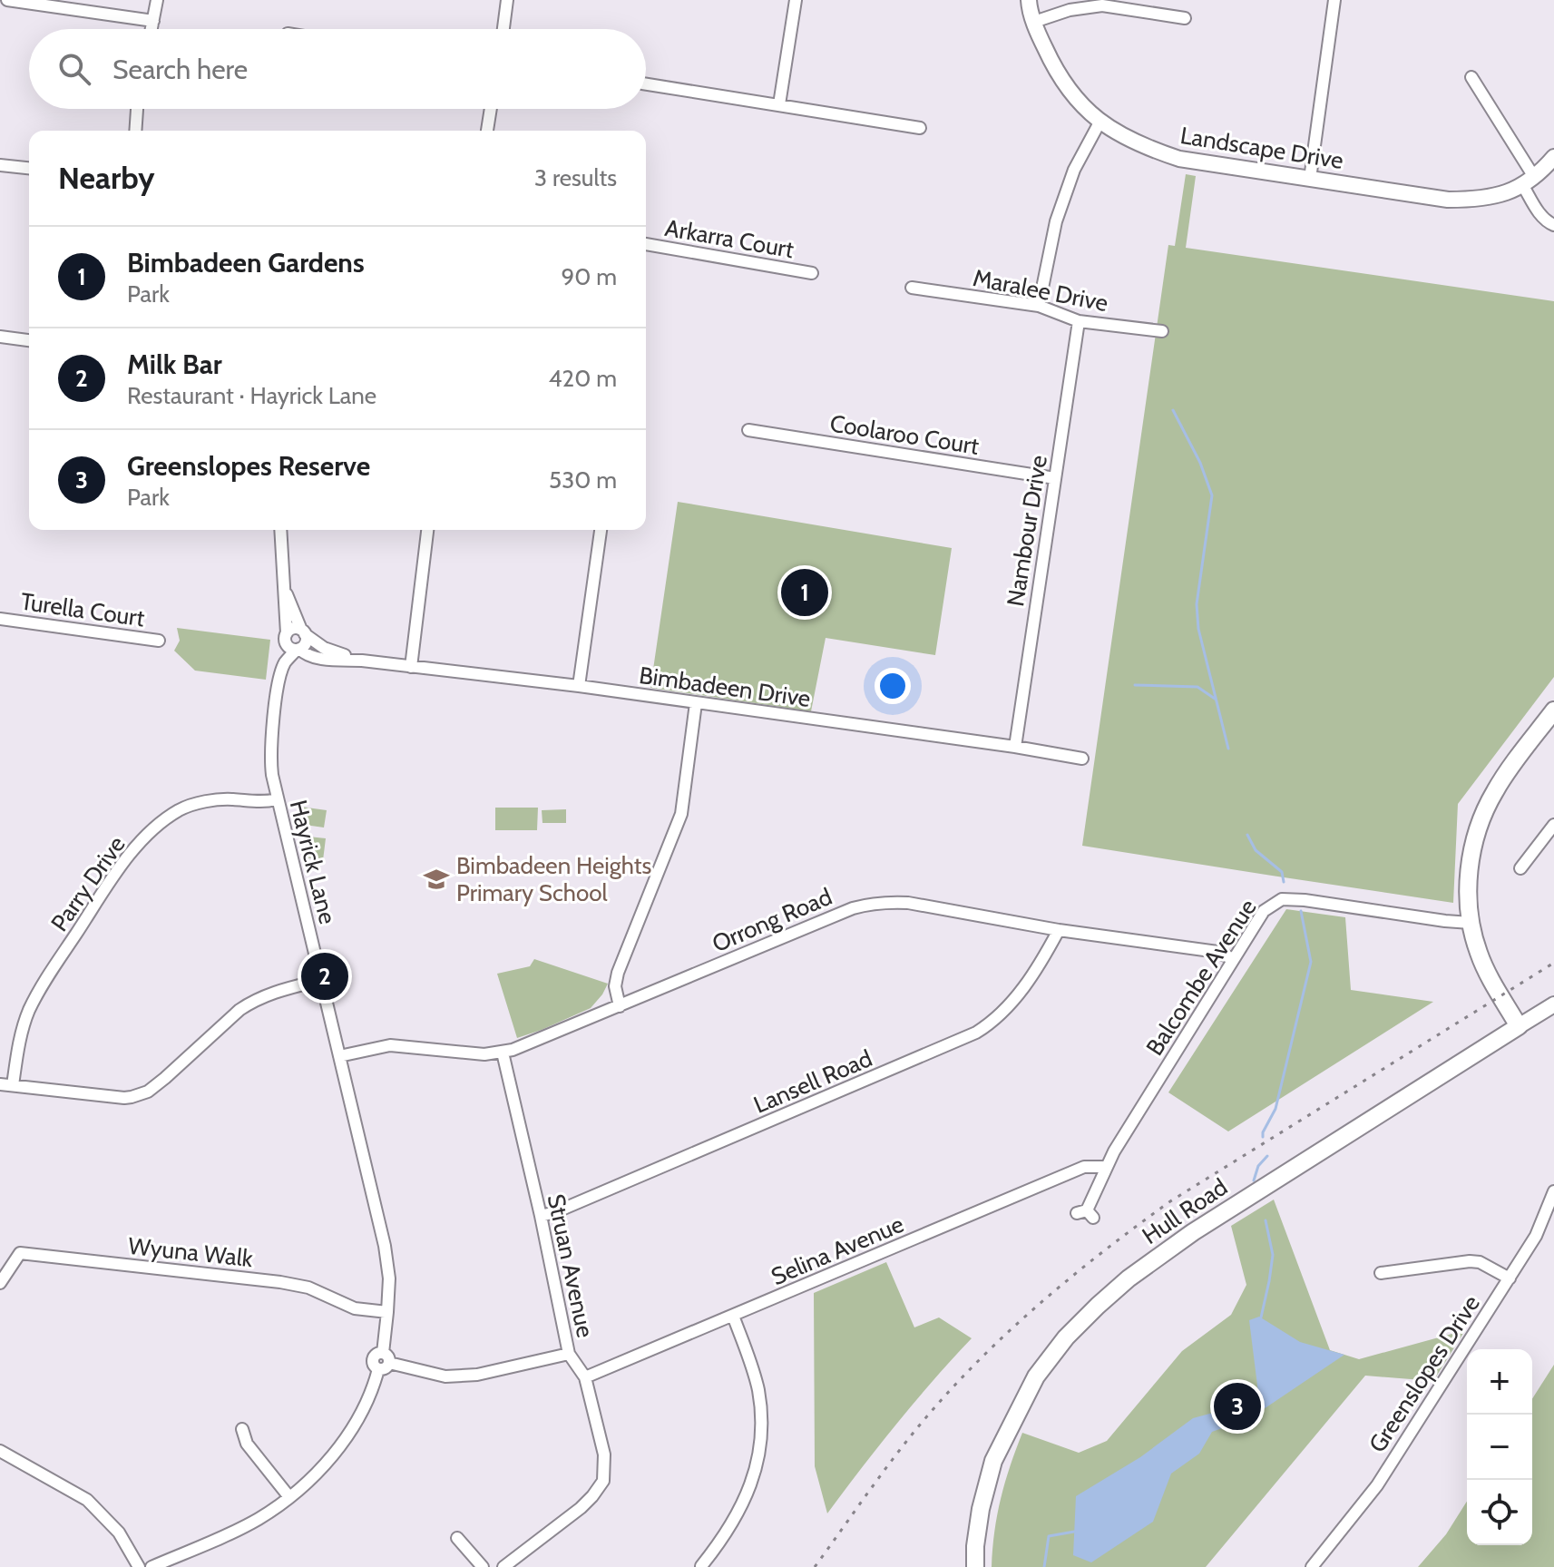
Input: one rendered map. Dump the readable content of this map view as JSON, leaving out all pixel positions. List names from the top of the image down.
{
  "streets": {
    "main road": ["Hull Road"],
    "street": [
      "Landscape Drive",
      "Arkarra Court",
      "Maralee Drive",
      "Coolaroo Court",
      "Nambour Drive",
      "Turella Court",
      "Bimbadeen Drive",
      "Hayrick Lane",
      "Parry Drive",
      "Orrong Road",
      "Balcombe Avenue",
      "Lansell Road",
      "Selina Avenue",
      "Wyuna Walk",
      "Struan Avenue",
      "Greenslopes Drive"
    ]
  },
  "crossings": [
    ["Maralee Drive", "Nambour Drive"],
    ["Coolaroo Court", "Nambour Drive"],
    ["Nambour Drive", "Bimbadeen Drive"],
    ["Bimbadeen Drive", "Hayrick Lane"],
    ["Hayrick Lane", "Parry Drive"],
    ["Hayrick Lane", "Orrong Road"],
    ["Hayrick Lane", "Wyuna Walk"],
    ["Orrong Road", "Balcombe Avenue"],
    ["Orrong Road", "Lansell Road"],
    ["Orrong Road", "Struan Avenue"],
    ["Balcombe Avenue", "Selina Avenue"],
    ["Lansell Road", "Struan Avenue"],
    ["Selina Avenue", "Struan Avenue"]
  ],
  "places": {
    "school or university": ["Bimbadeen Heights Primary School"]
  },
  "page": {
    "search": "Search here",
    "heading": ["Nearby", "3 results"],
    "list": [
      {
        "mark": "1",
        "name": "Bimbadeen Gardens",
        "note": "Park",
        "value": "90 m"
      },
      {
        "mark": "2",
        "name": "Milk Bar",
        "note": "Restaurant · Hayrick Lane",
        "value": "420 m"
      },
      {
        "mark": "3",
        "name": "Greenslopes Reserve",
        "note": "Park",
        "value": "530 m"
      }
    ],
    "pins": ["1", "2", "3"],
    "map_buttons": ["+", "−"]
  }
}
